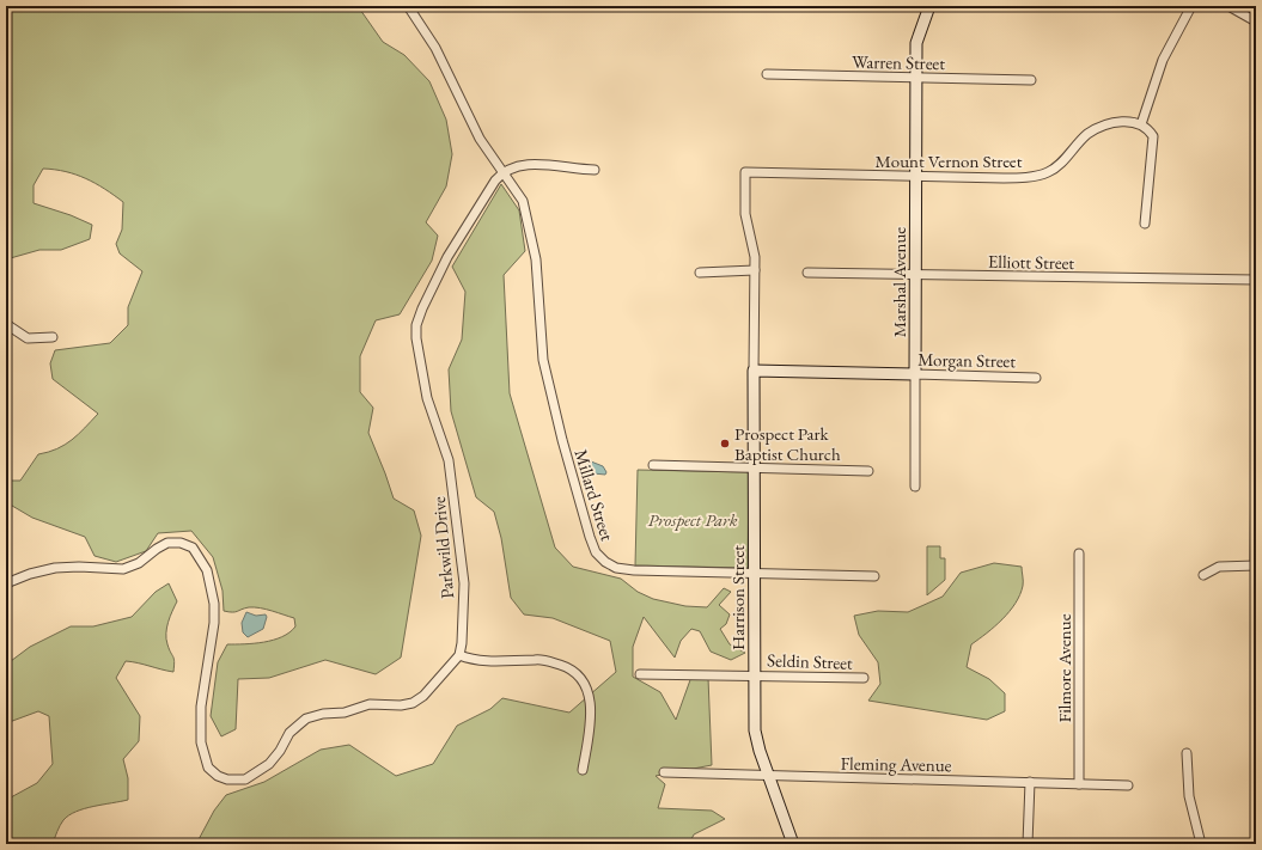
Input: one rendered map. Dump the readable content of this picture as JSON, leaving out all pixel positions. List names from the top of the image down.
{
  "streets": {
    "street": [
      "Warren Street",
      "Mount Vernon Street",
      "Elliott Street",
      "Marshal Avenue",
      "Morgan Street",
      "Millard Street",
      "Parkwild Drive",
      "Harrison Street",
      "Seldin Street",
      "Filmore Avenue",
      "Fleming Avenue"
    ]
  },
  "crossings": [
    ["Warren Street", "Marshal Avenue"],
    ["Mount Vernon Street", "Marshal Avenue"],
    ["Mount Vernon Street", "Harrison Street"],
    ["Elliott Street", "Marshal Avenue"],
    ["Marshal Avenue", "Morgan Street"],
    ["Morgan Street", "Harrison Street"],
    ["Millard Street", "Parkwild Drive"],
    ["Millard Street", "Harrison Street"],
    ["Harrison Street", "Seldin Street"],
    ["Harrison Street", "Fleming Avenue"],
    ["Filmore Avenue", "Fleming Avenue"]
  ],
  "parks": ["Prospect Park"],
  "places": ["Prospect Park Baptist Church"]
}
